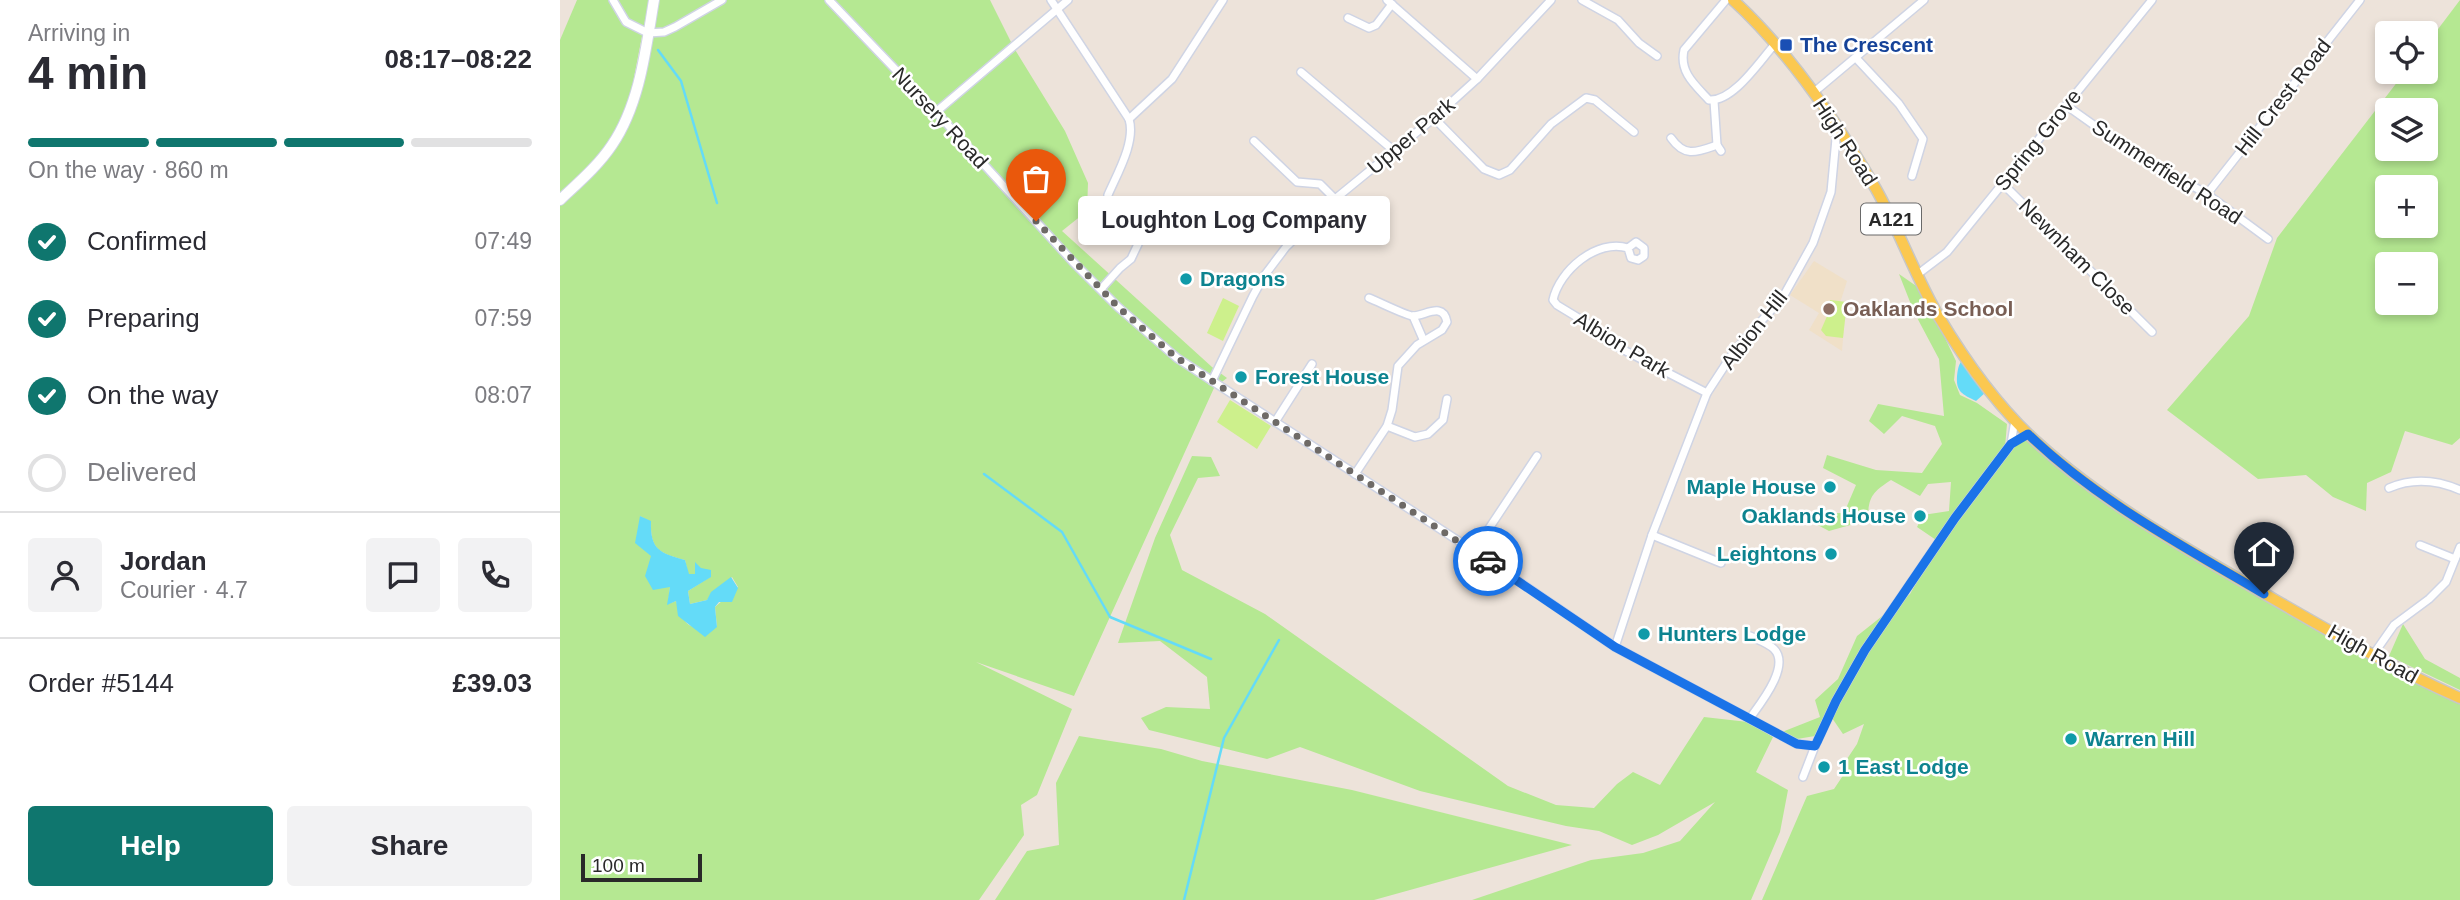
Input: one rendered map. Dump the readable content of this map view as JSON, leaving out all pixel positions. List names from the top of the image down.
{
  "streets": {
    "main road": ["High Road", "A121"],
    "street": [
      "Hill Crest Road",
      "Nursery Road",
      "Upper Park",
      "Spring Grove",
      "Summerfield Road",
      "Newnham Close",
      "Albion Hill",
      "Albion Park"
    ]
  },
  "crossings": [
    ["Hill Crest Road", "Summerfield Road"],
    ["Nursery Road", "Upper Park"],
    ["Nursery Road", "Albion Hill"],
    ["Spring Grove", "High Road"],
    ["Spring Grove", "Summerfield Road"],
    ["Spring Grove", "Newnham Close"],
    ["High Road", "Albion Hill"],
    ["Albion Hill", "Albion Park"]
  ],
  "places": {
    "transit": ["The Crescent"],
    "other": [
      "Loughton Log Company",
      "Dragons",
      "Oaklands School",
      "Forest House",
      "Maple House",
      "Oaklands House",
      "Leightons",
      "Hunters Lodge",
      "Warren Hill",
      "1 East Lodge"
    ]
  },
  "scale_bar": "100 m",
  "page": {
    "heading": ["4 min", "Arriving in", "08:17–08:22"],
    "panel": [
      "Jordan",
      "Courier · 4.7",
      "Order #5144",
      "£39.03"
    ],
    "map_buttons": ["+", "−"],
    "bar": "On the way · 860 m",
    "bubble": "Loughton Log Company",
    "list": [
      ["Confirmed", "07:49"],
      ["Preparing", "07:59"],
      ["On the way", "08:07"],
      "Delivered"
    ],
    "buttons": ["Help", "Share"],
    "scale": "100 m"
  }
}
